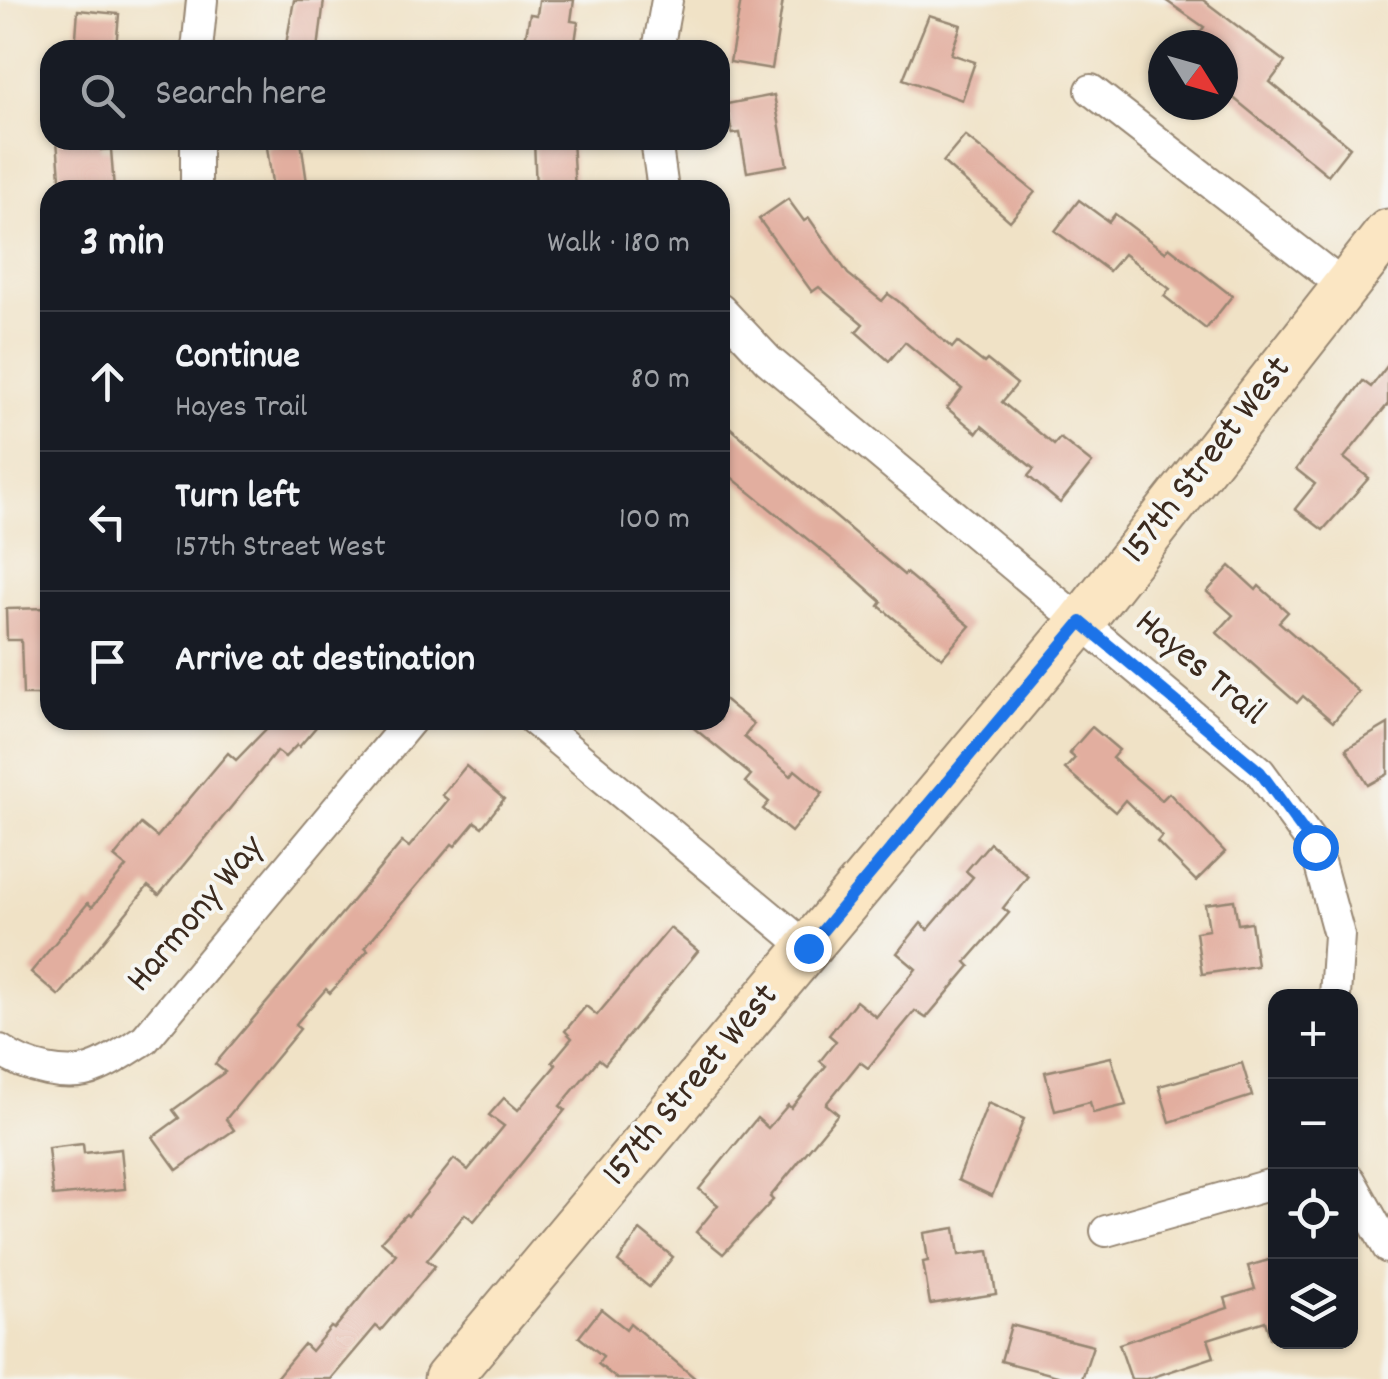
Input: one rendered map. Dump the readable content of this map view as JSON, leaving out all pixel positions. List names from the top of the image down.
{
  "streets": {
    "street": ["157th Street West", "Hayes Trail", "Harmony Way"]
  },
  "crossings": [
    ["157th Street West", "Hayes Trail"]
  ],
  "north": "bottom right",
  "page": {
    "search": "Search here",
    "heading": ["3 min", "Walk · 180 m"],
    "list": [
      ["Continue", "Hayes Trail", "80 m"],
      ["Turn left", "157th Street West", "100 m"],
      "Arrive at destination"
    ],
    "map_buttons": ["+", "−"]
  }
}
